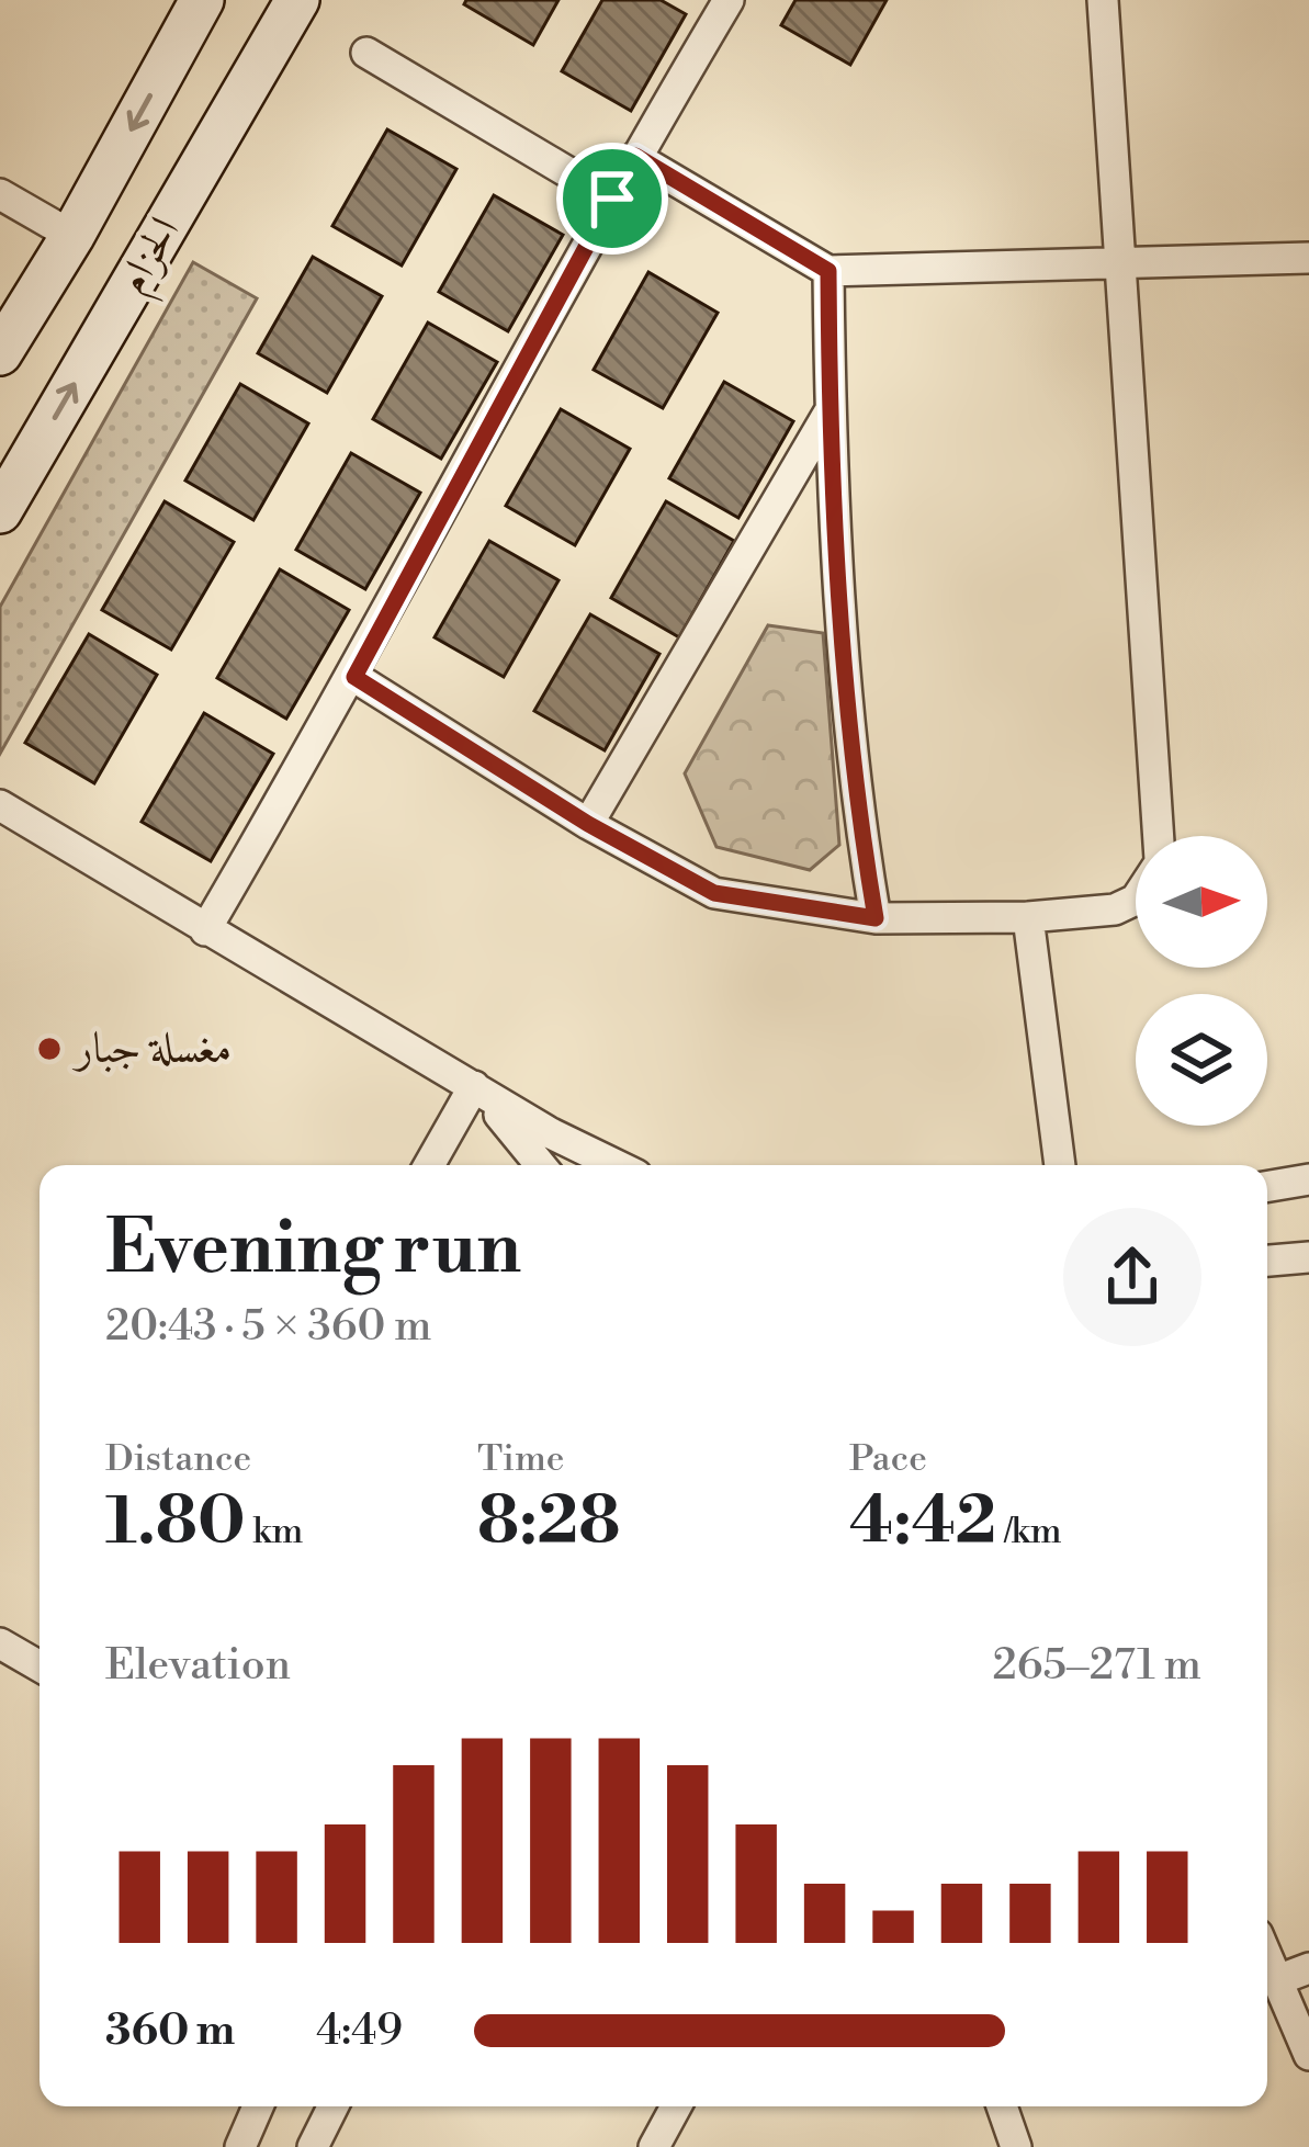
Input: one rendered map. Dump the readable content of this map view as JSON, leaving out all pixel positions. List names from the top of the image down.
{
  "streets": {
    "main road": ["الحزام"]
  },
  "places": ["مغسلة جبار"],
  "north": "right",
  "page": {
    "heading": ["Evening run", "20:43 · 5 × 360 m"],
    "stats": [
      ["Distance", "1.80 km"],
      ["Time", "8:28"],
      ["Pace", "4:42 /km"]
    ],
    "chart": ["Elevation", "265–271 m"],
    "list": [
      {
        "name": "360 m",
        "note": "4:49"
      }
    ]
  }
}
